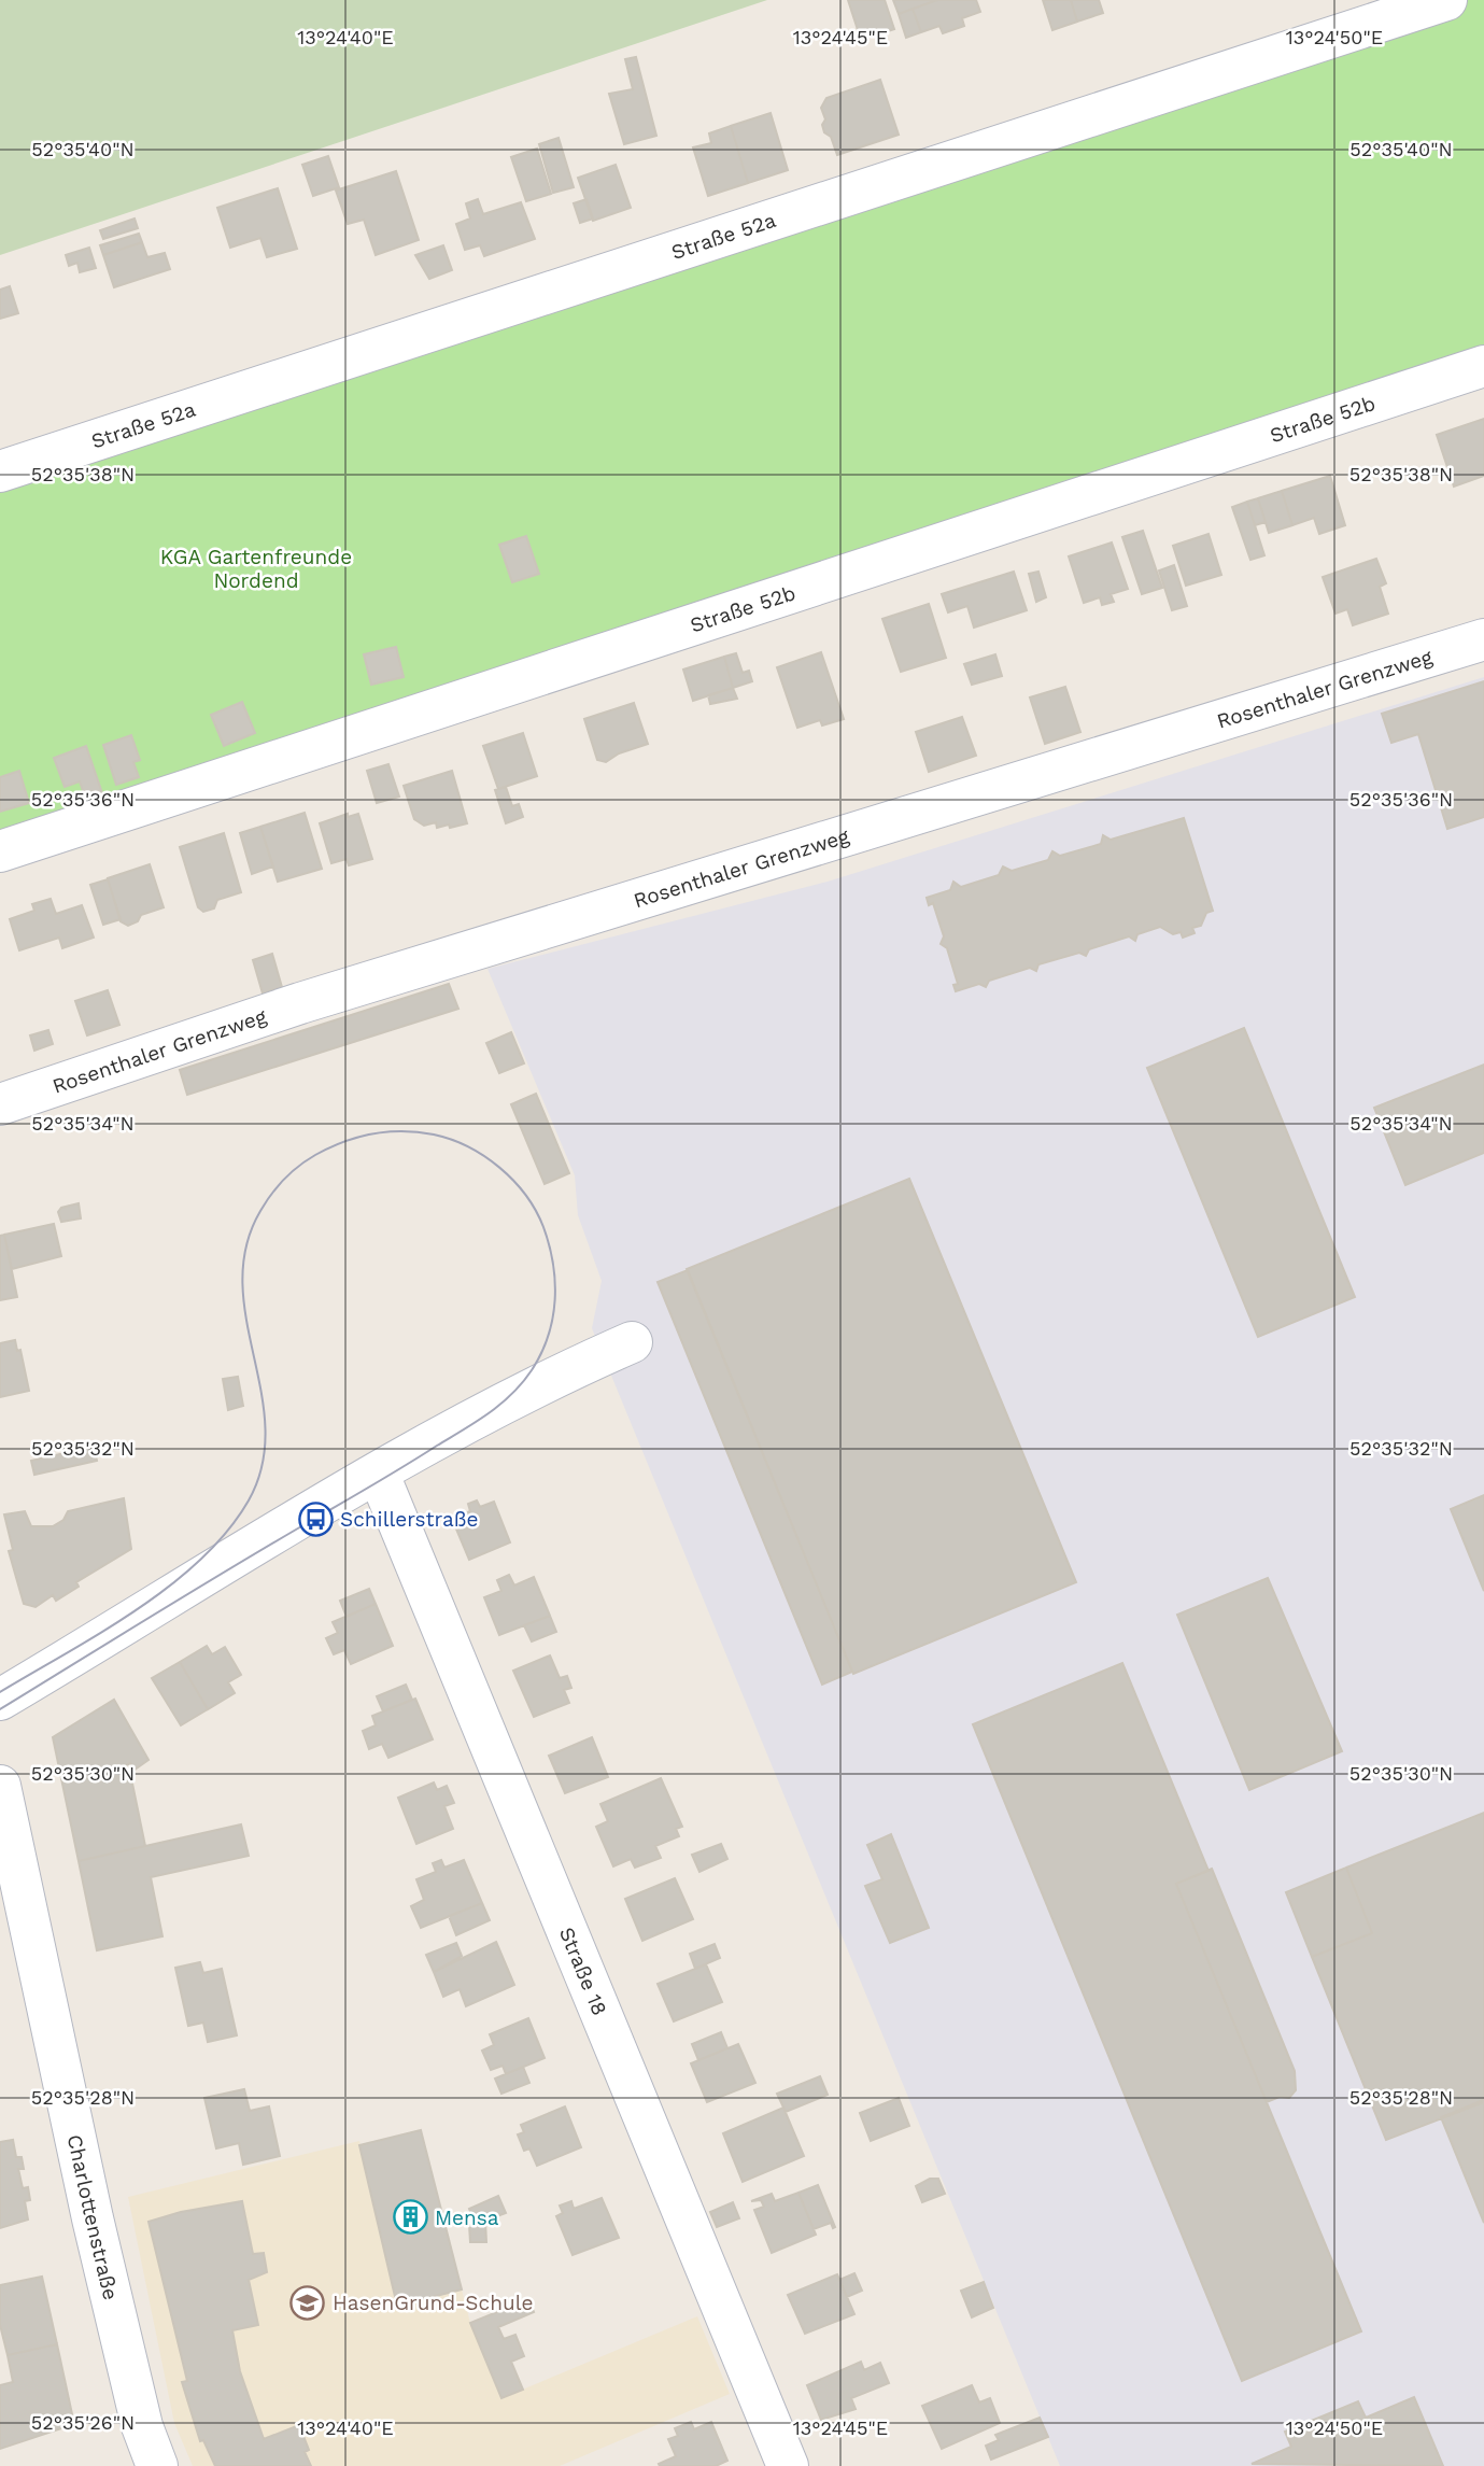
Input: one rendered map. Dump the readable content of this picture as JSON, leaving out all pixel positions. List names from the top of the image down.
{
  "streets": {
    "street": [
      "Straße 52a",
      "Straße 52b",
      "Rosenthaler Grenzweg",
      "Straße 18",
      "Charlottenstraße"
    ]
  },
  "parks": ["KGA Gartenfreunde Nordend"],
  "places": {
    "bus stop": ["Schillerstraße"],
    "building": ["Mensa"],
    "school or university": ["HasenGrund-Schule"]
  },
  "coordinates": [
    "13°24'40\"E",
    "13°24'45\"E",
    "13°24'50\"E",
    "52°35'40\"N",
    "52°35'38\"N",
    "52°35'36\"N",
    "52°35'34\"N",
    "52°35'32\"N",
    "52°35'30\"N",
    "52°35'28\"N",
    "52°35'26\"N"
  ]
}
